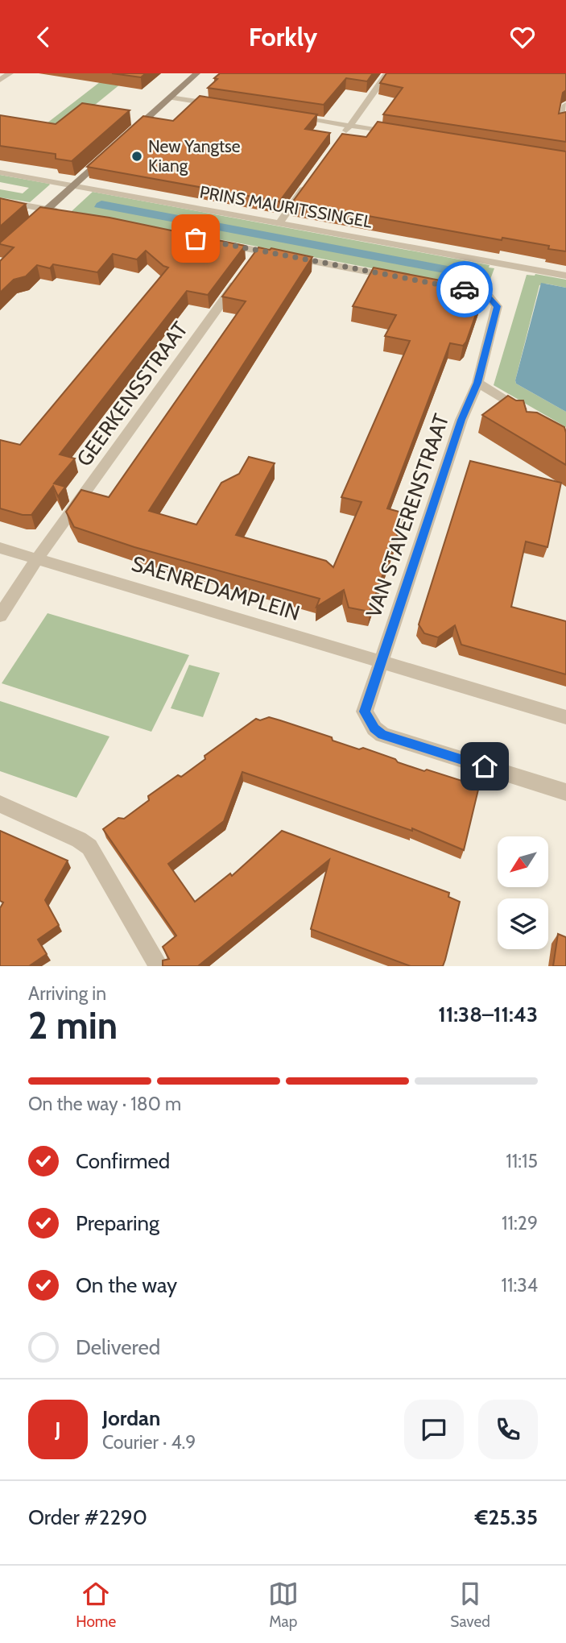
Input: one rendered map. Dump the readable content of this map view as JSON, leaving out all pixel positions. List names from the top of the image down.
{
  "streets": {
    "street": [
      "PRINS MAURITSSINGEL",
      "GEERKENSSTRAAT",
      "VAN STAVERENSTRAAT",
      "SAENREDAMPLEIN"
    ]
  },
  "crossings": [
    ["GEERKENSSTRAAT", "SAENREDAMPLEIN"],
    ["VAN STAVERENSTRAAT", "SAENREDAMPLEIN"]
  ],
  "places": ["New Yangtse Kiang"],
  "north": "bottom left",
  "page": {
    "header": "Forkly",
    "heading": ["2 min", "Arriving in", "11:38–11:43"],
    "panel": [
      "Jordan",
      "Courier · 4.9",
      "Order #2290",
      "€25.35"
    ],
    "bar": "On the way · 180 m",
    "list": [
      ["Confirmed", "11:15"],
      ["Preparing", "11:29"],
      ["On the way", "11:34"],
      "Delivered"
    ],
    "round": "J",
    "tabs": ["Home", "Map", "Saved"]
  }
}
